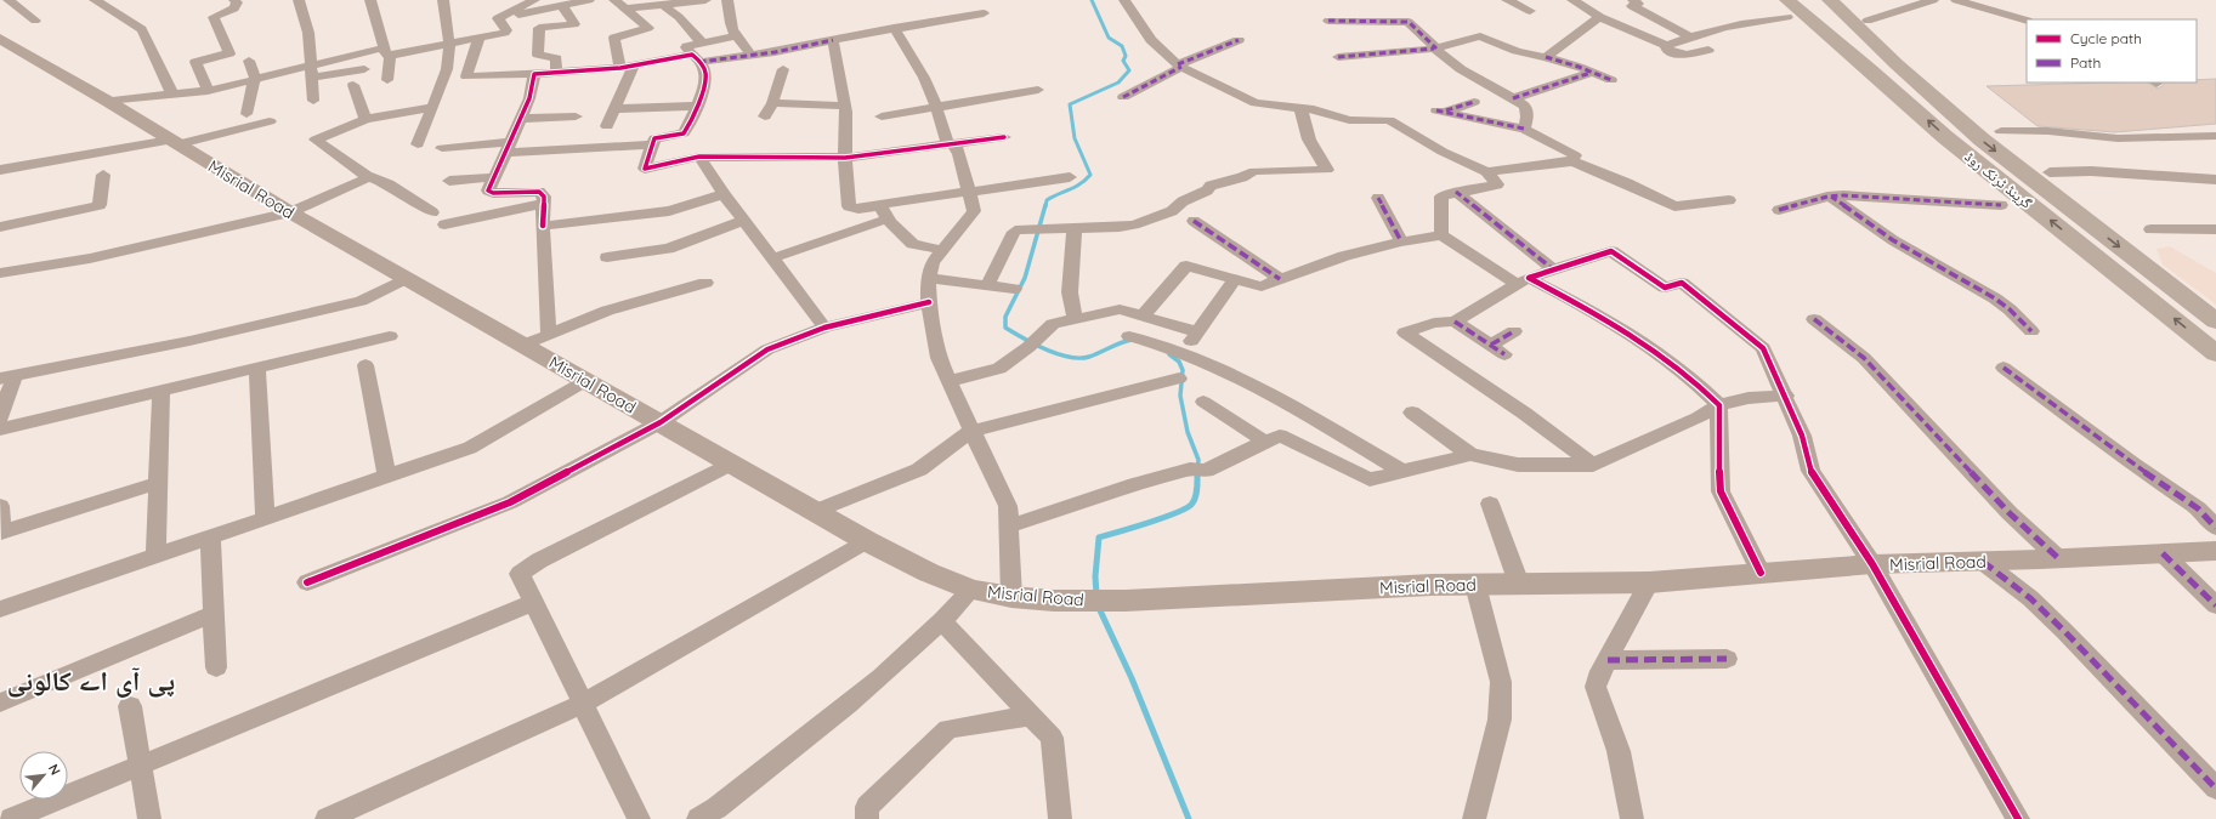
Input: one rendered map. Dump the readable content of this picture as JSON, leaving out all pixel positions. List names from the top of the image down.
{
  "streets": {
    "highway": ["گرینڈ ٹرنک روڈ"],
    "main road": ["Misrial Road"]
  },
  "districts": ["پی آی اے کالونی"],
  "legend": ["Cycle path", "Path"],
  "north": "top right"
}
